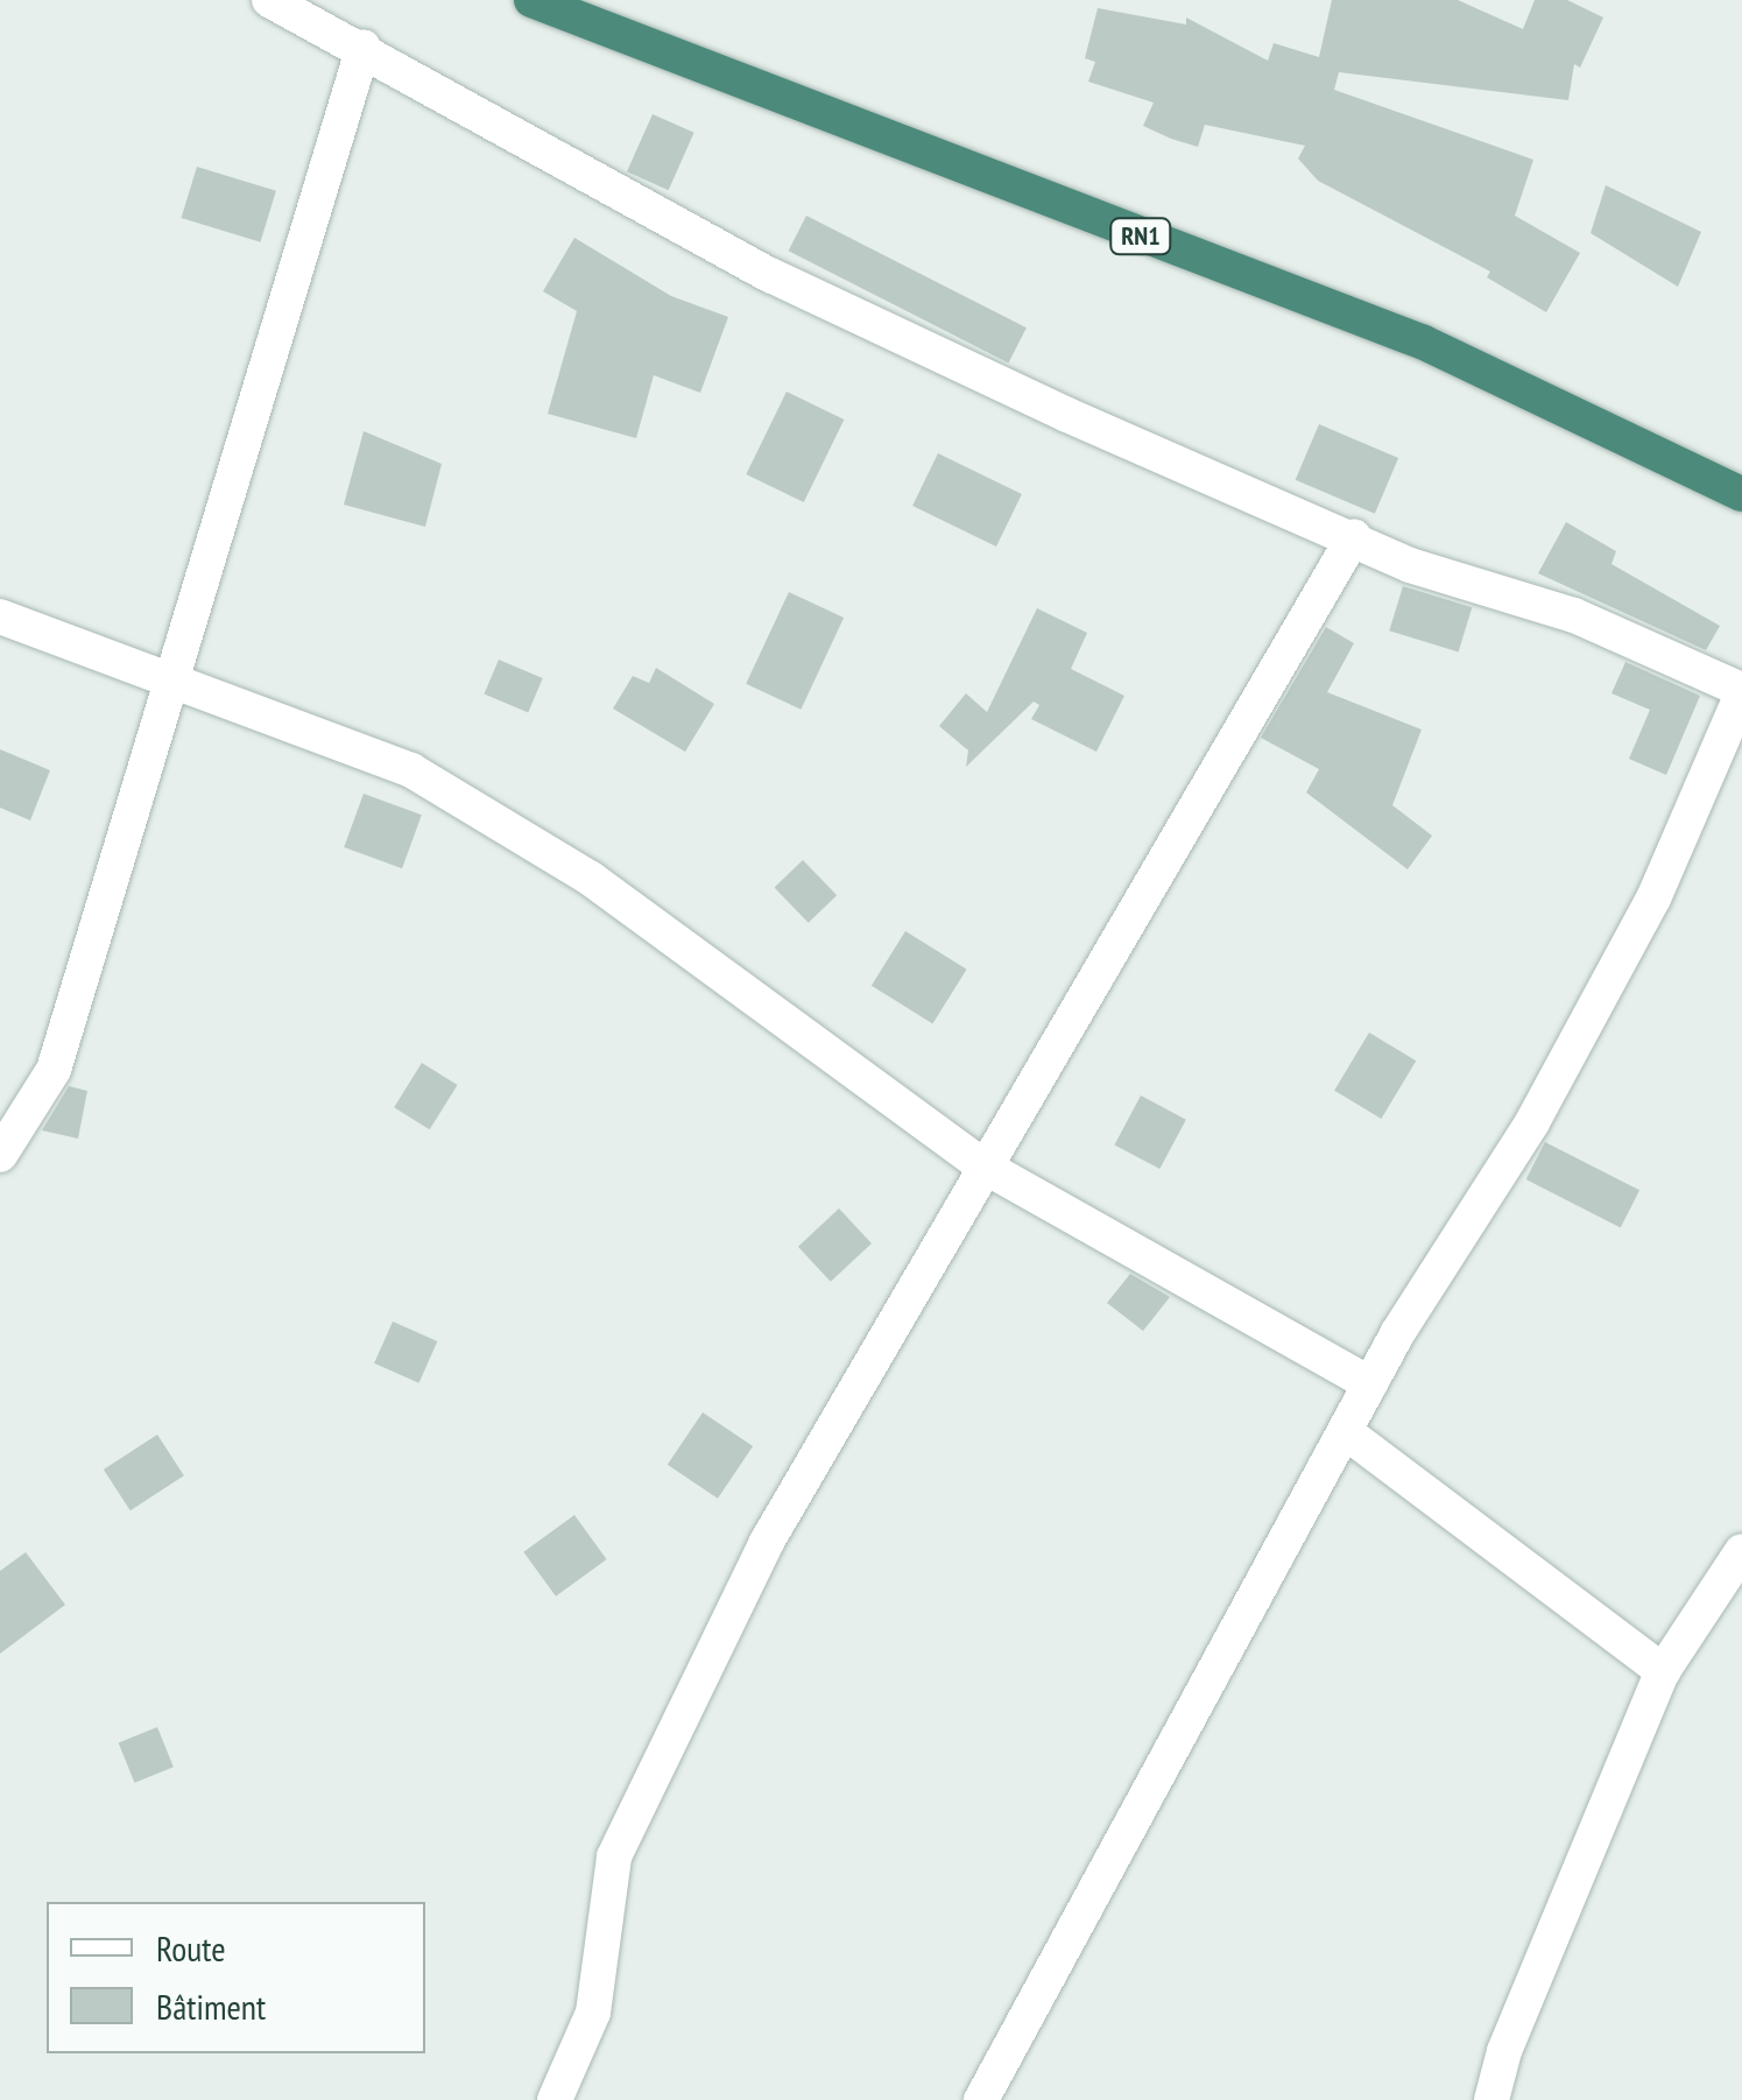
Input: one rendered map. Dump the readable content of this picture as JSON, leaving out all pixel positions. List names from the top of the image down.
{
  "streets": {
    "highway": ["RN1"]
  },
  "legend": ["Route", "Bâtiment"]
}
